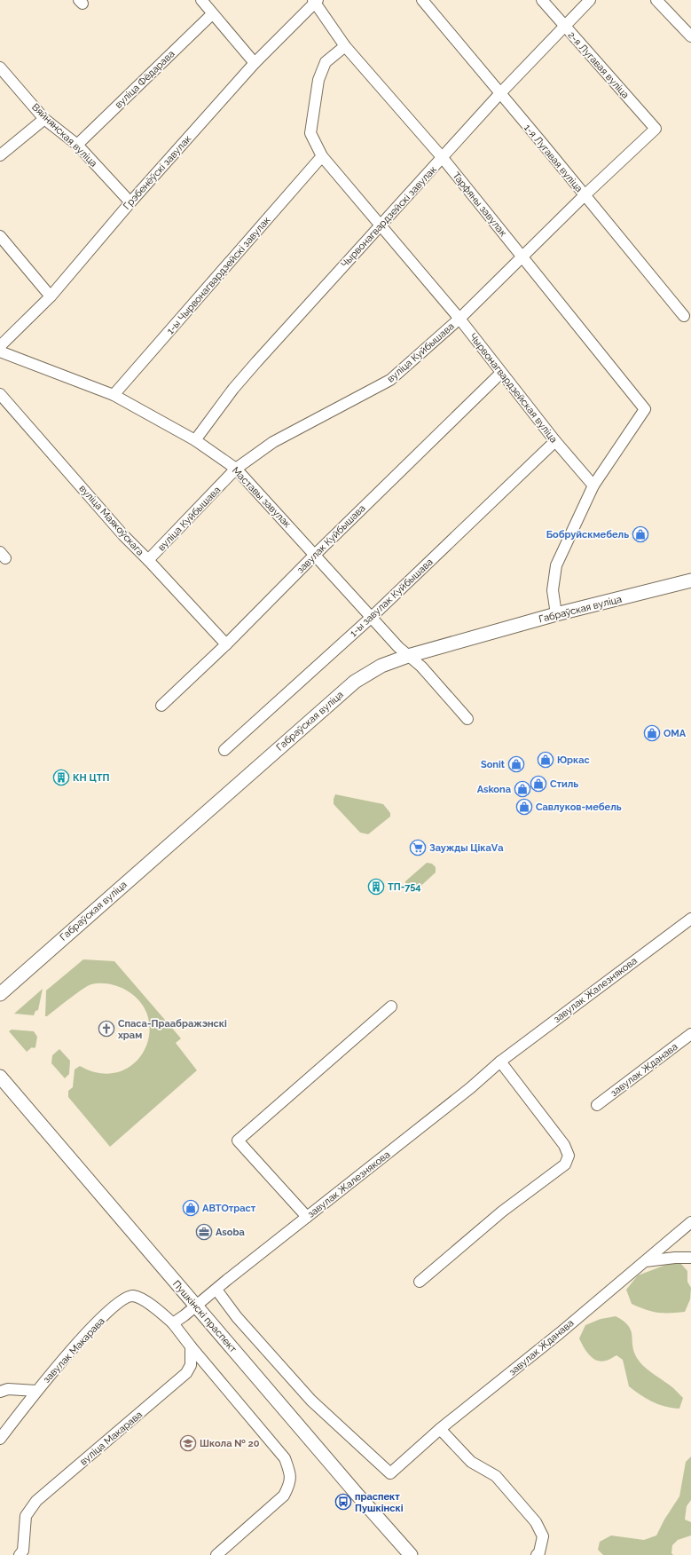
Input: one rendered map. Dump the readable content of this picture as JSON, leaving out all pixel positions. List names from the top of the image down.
{
  "streets": {
    "main road": ["Габраўская вуліца", "Пушкінскі праспект"],
    "street": [
      "2-я Лугавая вуліца",
      "вуліца Фёдарава",
      "Вяйнянская вуліца",
      "1-я Лугавая вуліца",
      "Грэбенёўскі завулак",
      "Тарфяны завулак",
      "Чырвонагвардзейскі завулак",
      "1-ы Чырвонагвардзейскі завулак",
      "вуліца Куйбышава",
      "Чырвонагвардзейская вуліца",
      "Маставы завулак",
      "вуліца Маякоўскага",
      "завулак Куйбышава",
      "1-ы завулак Куйбышава",
      "завулак Жалезнякова",
      "завулак Жданава",
      "завулак Макарава",
      "вуліца Макарава"
    ]
  },
  "crossings": [
    ["2-я Лугавая вуліца", "Чырвонагвардзейскі завулак"],
    ["2-я Лугавая вуліца", "вуліца Куйбышава"],
    ["вуліца Фёдарава", "Вяйнянская вуліца"],
    ["Вяйнянская вуліца", "Грэбенёўскі завулак"],
    ["1-я Лугавая вуліца", "Чырвонагвардзейскі завулак"],
    ["1-я Лугавая вуліца", "вуліца Куйбышава"],
    ["Грэбенёўскі завулак", "Тарфяны завулак"],
    ["Тарфяны завулак", "Чырвонагвардзейскі завулак"],
    ["Тарфяны завулак", "вуліца Куйбышава"],
    ["Тарфяны завулак", "Чырвонагвардзейская вуліца"],
    ["Чырвонагвардзейскі завулак", "Чырвонагвардзейская вуліца"],
    ["Чырвонагвардзейскі завулак", "Маставы завулак"],
    ["1-ы Чырвонагвардзейскі завулак", "Чырвонагвардзейская вуліца"],
    ["1-ы Чырвонагвардзейскі завулак", "Маставы завулак"],
    ["вуліца Куйбышава", "Чырвонагвардзейская вуліца"],
    ["вуліца Куйбышава", "Маставы завулак"],
    ["вуліца Куйбышава", "вуліца Маякоўскага"],
    ["Чырвонагвардзейская вуліца", "завулак Куйбышава"],
    ["Чырвонагвардзейская вуліца", "1-ы завулак Куйбышава"],
    ["Маставы завулак", "завулак Куйбышава"],
    ["Маставы завулак", "1-ы завулак Куйбышава"],
    ["Маставы завулак", "Габраўская вуліца"],
    ["вуліца Маякоўскага", "завулак Куйбышава"],
    ["завулак Жалезнякова", "завулак Жданава"],
    ["завулак Жалезнякова", "Пушкінскі праспект"]
  ],
  "places": {
    "shop": [
      "Бобруйскмебель",
      "ОМА",
      "Юркас",
      "Sonit",
      "Стиль",
      "Askona",
      "Савлуков-мебель",
      "АВТОтраст"
    ],
    "building": ["КН ЦТП", "ТП-754"],
    "supermarket": ["Заужды ЦікаVа"],
    "church": ["Спаса-Праабражэнскі храм"],
    "office": ["Asoba"],
    "school or university": ["Школа № 20"],
    "bus stop": ["праспект Пушкінскі"]
  }
}
